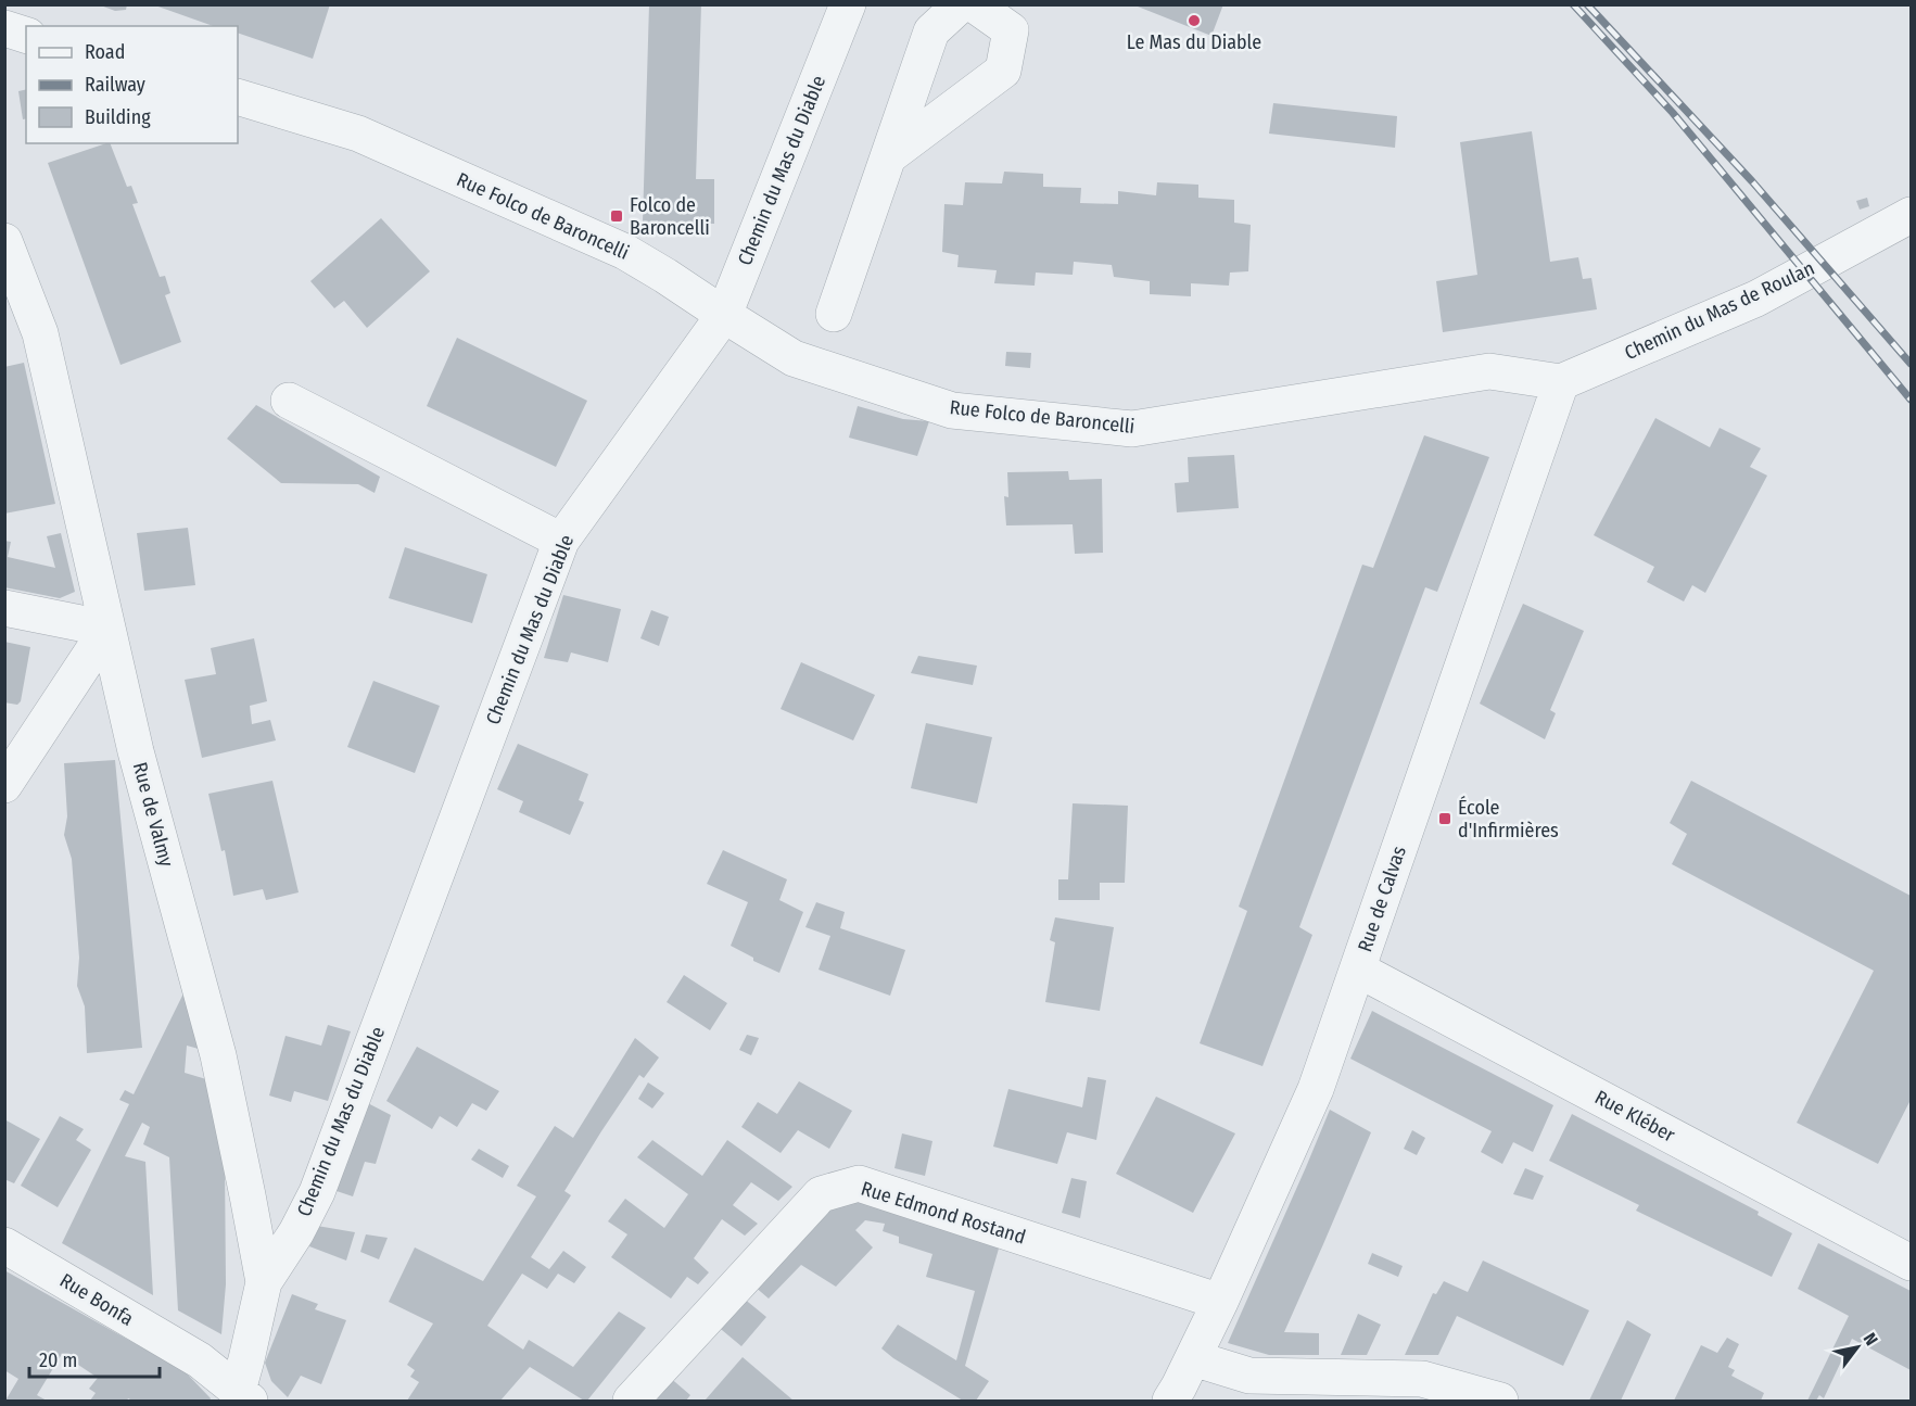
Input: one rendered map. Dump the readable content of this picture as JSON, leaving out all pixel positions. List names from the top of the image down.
{
  "streets": {
    "street": [
      "Chemin du Mas du Diable",
      "Rue Folco de Baroncelli",
      "Chemin du Mas de Roulan",
      "Rue de Valmy",
      "Rue de Calvas",
      "Rue Kléber",
      "Rue Edmond Rostand",
      "Rue Bonfa"
    ]
  },
  "crossings": [
    ["Chemin du Mas du Diable", "Rue Folco de Baroncelli"],
    ["Chemin du Mas du Diable", "Rue de Valmy"],
    ["Rue Folco de Baroncelli", "Chemin du Mas de Roulan"],
    ["Rue Folco de Baroncelli", "Rue de Calvas"],
    ["Chemin du Mas de Roulan", "Rue de Calvas"],
    ["Rue de Valmy", "Rue Bonfa"],
    ["Rue de Calvas", "Rue Kléber"],
    ["Rue de Calvas", "Rue Edmond Rostand"]
  ],
  "places": {
    "other": ["Le Mas du Diable"],
    "transit": ["Folco de Baroncelli", "École d'Infirmières"]
  },
  "legend": ["Road", "Railway", "Building"],
  "scale_bar": "20 m",
  "north": "top right"
}
